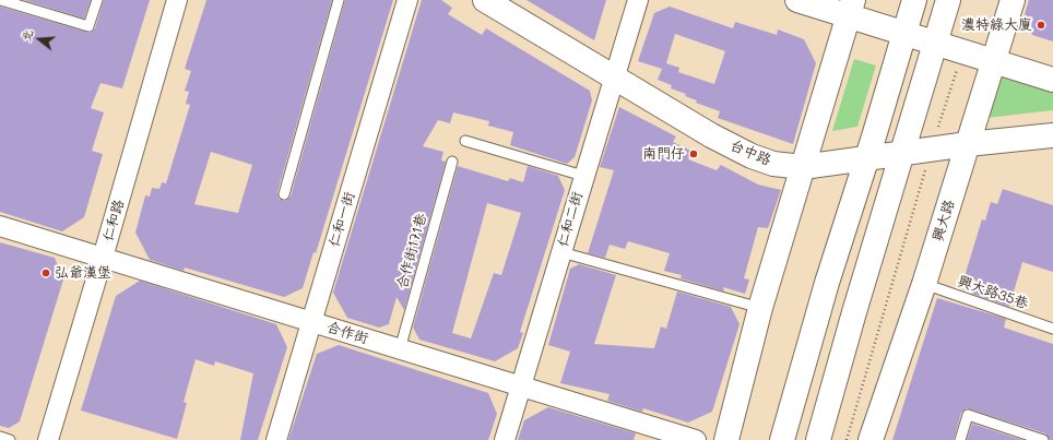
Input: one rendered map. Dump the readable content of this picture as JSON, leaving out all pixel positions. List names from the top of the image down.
{
  "streets": {
    "street": [
      "台中路",
      "仁和一街",
      "仁和二街",
      "仁和路",
      "興大路",
      "合作街"
    ],
    "lane": ["合作街171巷", "興大路35巷"]
  },
  "crossings": [
    ["台中路", "仁和二街"],
    ["台中路", "興大路"],
    ["仁和一街", "合作街"],
    ["仁和二街", "合作街"],
    ["仁和路", "合作街"],
    ["興大路", "興大路35巷"],
    ["合作街171巷", "合作街"]
  ],
  "places": ["濃特綠大廈", "南門仔", "弘爺漢堡"],
  "north": "left"
}
